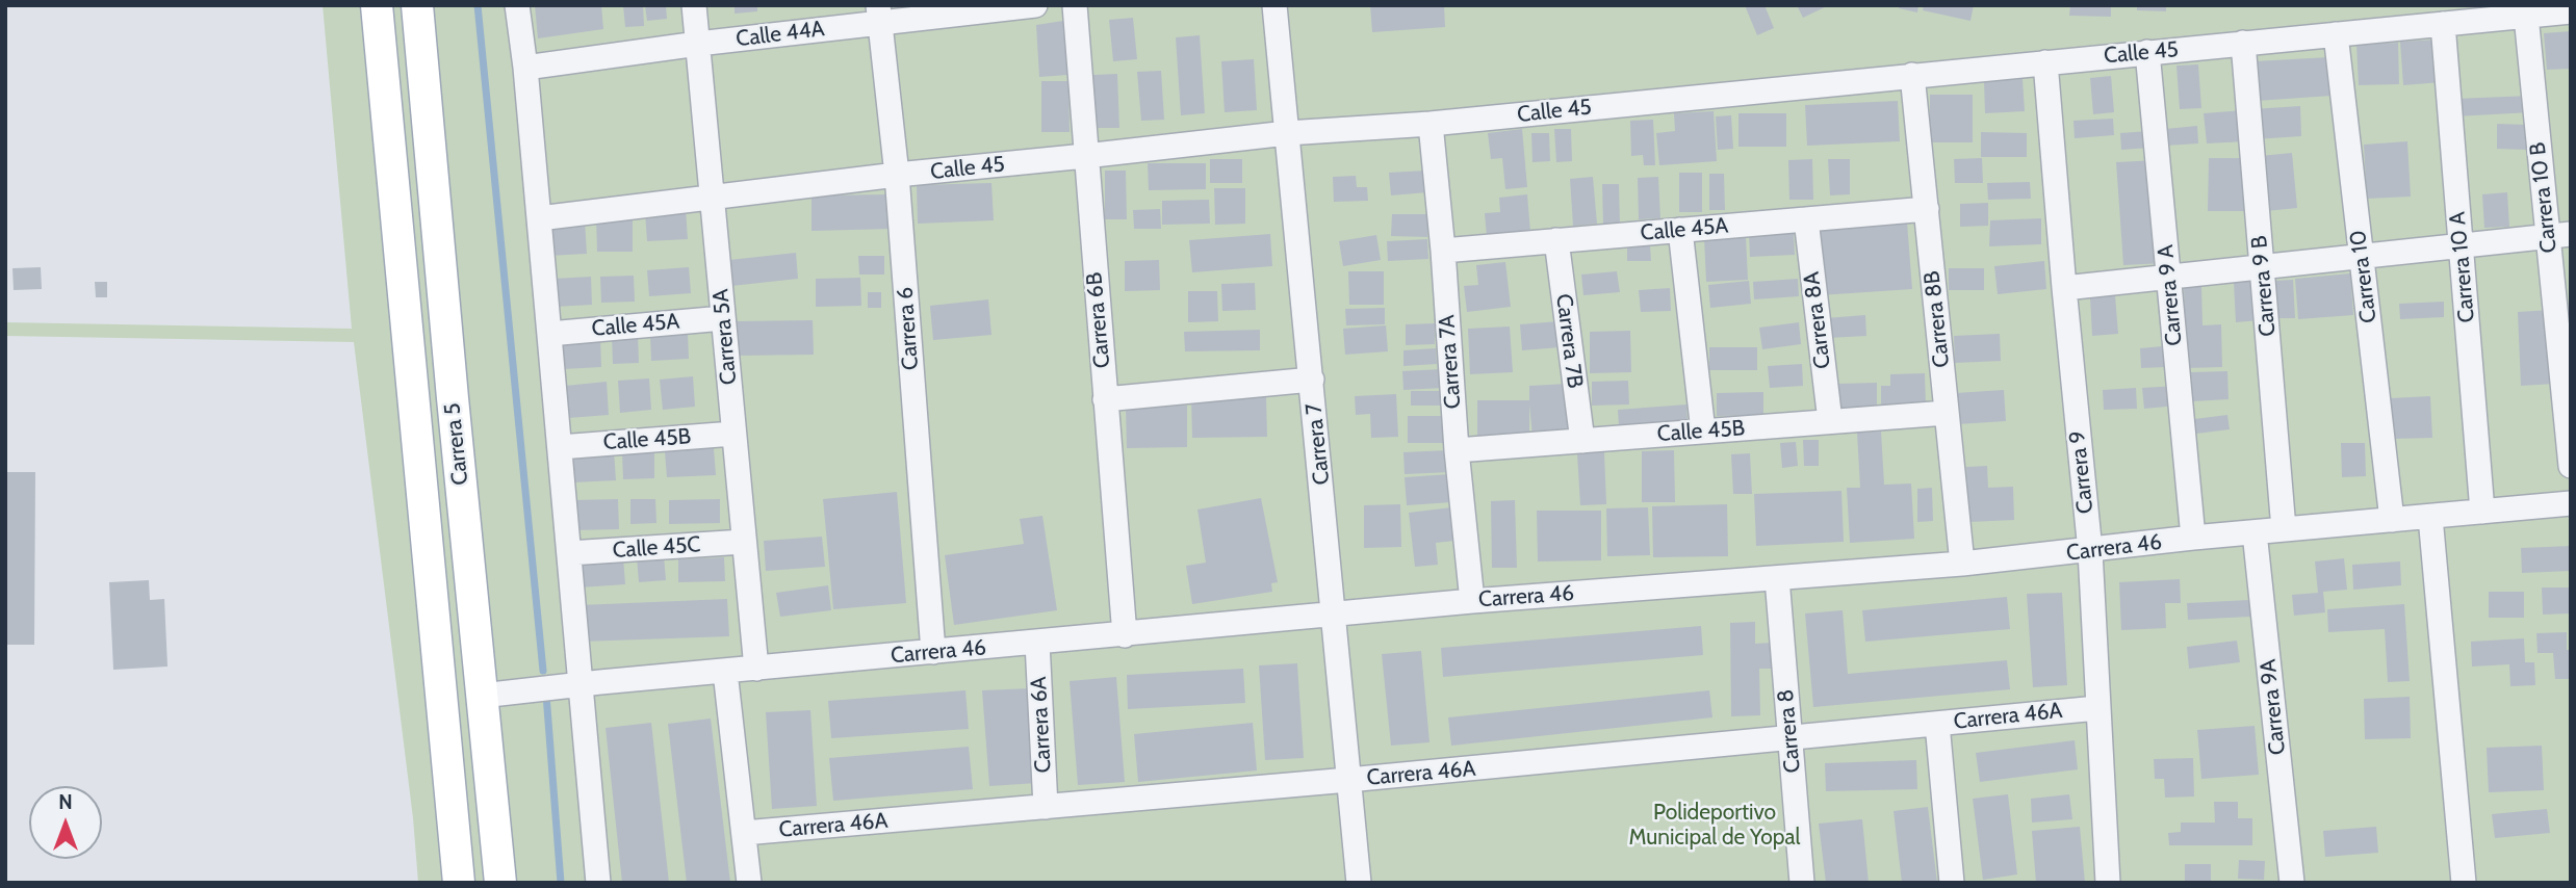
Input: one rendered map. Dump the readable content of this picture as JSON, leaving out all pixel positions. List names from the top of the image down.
{
  "streets": {
    "main road": ["Carrera 5"],
    "street": [
      "Calle 44A",
      "Calle 45",
      "Carrera 10 B",
      "Calle 45A",
      "Carrera 10 A",
      "Carrera 10",
      "Carrera 9 B",
      "Carrera 9 A",
      "Carrera 8B",
      "Carrera 6B",
      "Carrera 8A",
      "Carrera 6",
      "Carrera 5A",
      "Carrera 7B",
      "Carrera 7A",
      "Calle 45B",
      "Carrera 7",
      "Carrera 9",
      "Calle 45C",
      "Carrera 46",
      "Carrera 9A",
      "Carrera 46A",
      "Carrera 6A",
      "Carrera 8"
    ]
  },
  "crossings": [
    ["Calle 44A", "Carrera 6"],
    ["Calle 44A", "Carrera 5A"],
    ["Calle 45", "Carrera 10 B"],
    ["Calle 45", "Carrera 10 A"],
    ["Calle 45", "Carrera 10"],
    ["Calle 45", "Carrera 9 B"],
    ["Calle 45", "Carrera 9 A"],
    ["Calle 45", "Carrera 8B"],
    ["Calle 45", "Carrera 6B"],
    ["Calle 45", "Carrera 6"],
    ["Calle 45", "Carrera 5A"],
    ["Calle 45", "Carrera 7A"],
    ["Calle 45", "Carrera 7"],
    ["Calle 45", "Carrera 9"],
    ["Calle 45A", "Carrera 8B"],
    ["Calle 45A", "Carrera 8A"],
    ["Calle 45A", "Carrera 5A"],
    ["Calle 45A", "Carrera 7B"],
    ["Calle 45A", "Carrera 7A"],
    ["Carrera 10 A", "Carrera 46"],
    ["Carrera 10", "Carrera 46"],
    ["Carrera 9 B", "Carrera 46"],
    ["Carrera 9 A", "Carrera 46"],
    ["Carrera 8B", "Calle 45B"],
    ["Carrera 8B", "Carrera 46"],
    ["Carrera 6B", "Carrera 46"],
    ["Carrera 8A", "Calle 45B"],
    ["Carrera 6", "Carrera 46"],
    ["Carrera 5A", "Calle 45B"],
    ["Carrera 5A", "Calle 45C"],
    ["Carrera 5A", "Carrera 46"],
    ["Carrera 7B", "Calle 45B"],
    ["Carrera 7A", "Calle 45B"],
    ["Carrera 7A", "Carrera 46"],
    ["Carrera 5", "Carrera 46"],
    ["Carrera 7", "Carrera 46"],
    ["Carrera 7", "Carrera 46A"],
    ["Carrera 9", "Carrera 46"],
    ["Carrera 9", "Carrera 46A"],
    ["Carrera 46", "Carrera 9A"],
    ["Carrera 46", "Carrera 6A"],
    ["Carrera 46", "Carrera 8"],
    ["Carrera 46A", "Carrera 6A"],
    ["Carrera 46A", "Carrera 8"]
  ],
  "parks": ["Polideportivo Municipal de Yopal"],
  "north": "top"
}
